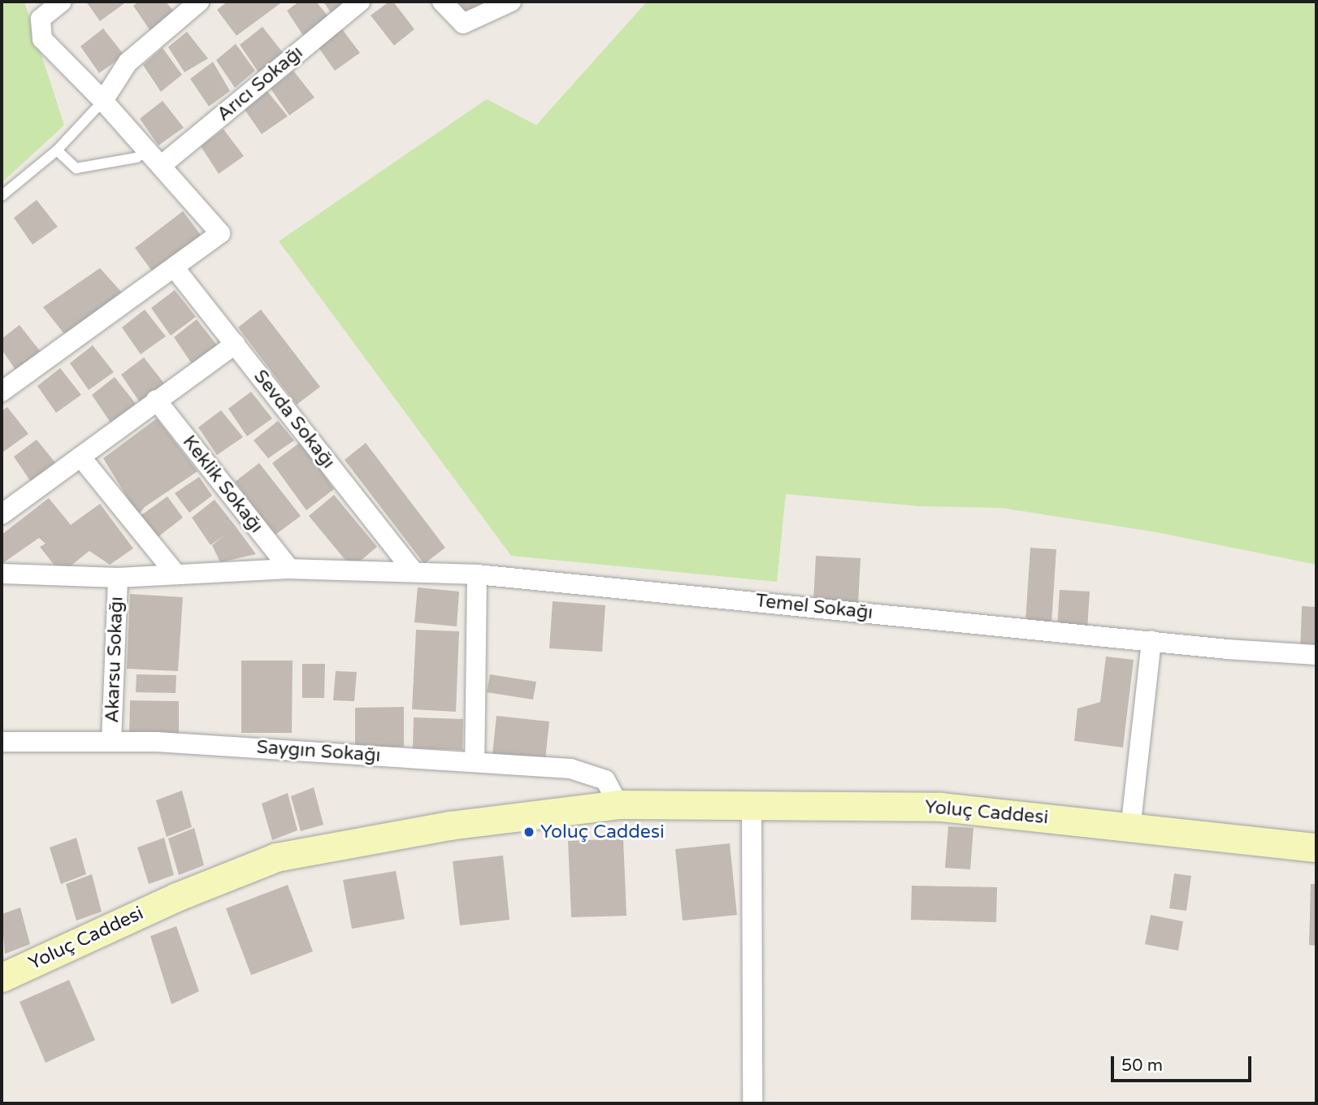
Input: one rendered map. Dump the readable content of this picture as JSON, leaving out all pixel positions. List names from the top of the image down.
{
  "streets": {
    "street": [
      "Arıcı Sokağı",
      "Sevda Sokağı",
      "Keklik Sokağı",
      "Temel Sokağı",
      "Akarsu Sokağı",
      "Saygın Sokağı",
      "Yoluç Caddesi"
    ]
  },
  "crossings": [
    ["Sevda Sokağı", "Temel Sokağı"],
    ["Keklik Sokağı", "Temel Sokağı"],
    ["Temel Sokağı", "Akarsu Sokağı"],
    ["Akarsu Sokağı", "Saygın Sokağı"],
    ["Saygın Sokağı", "Yoluç Caddesi"]
  ],
  "places": ["Yoluç Caddesi"],
  "scale_bar": "50 m"
}
